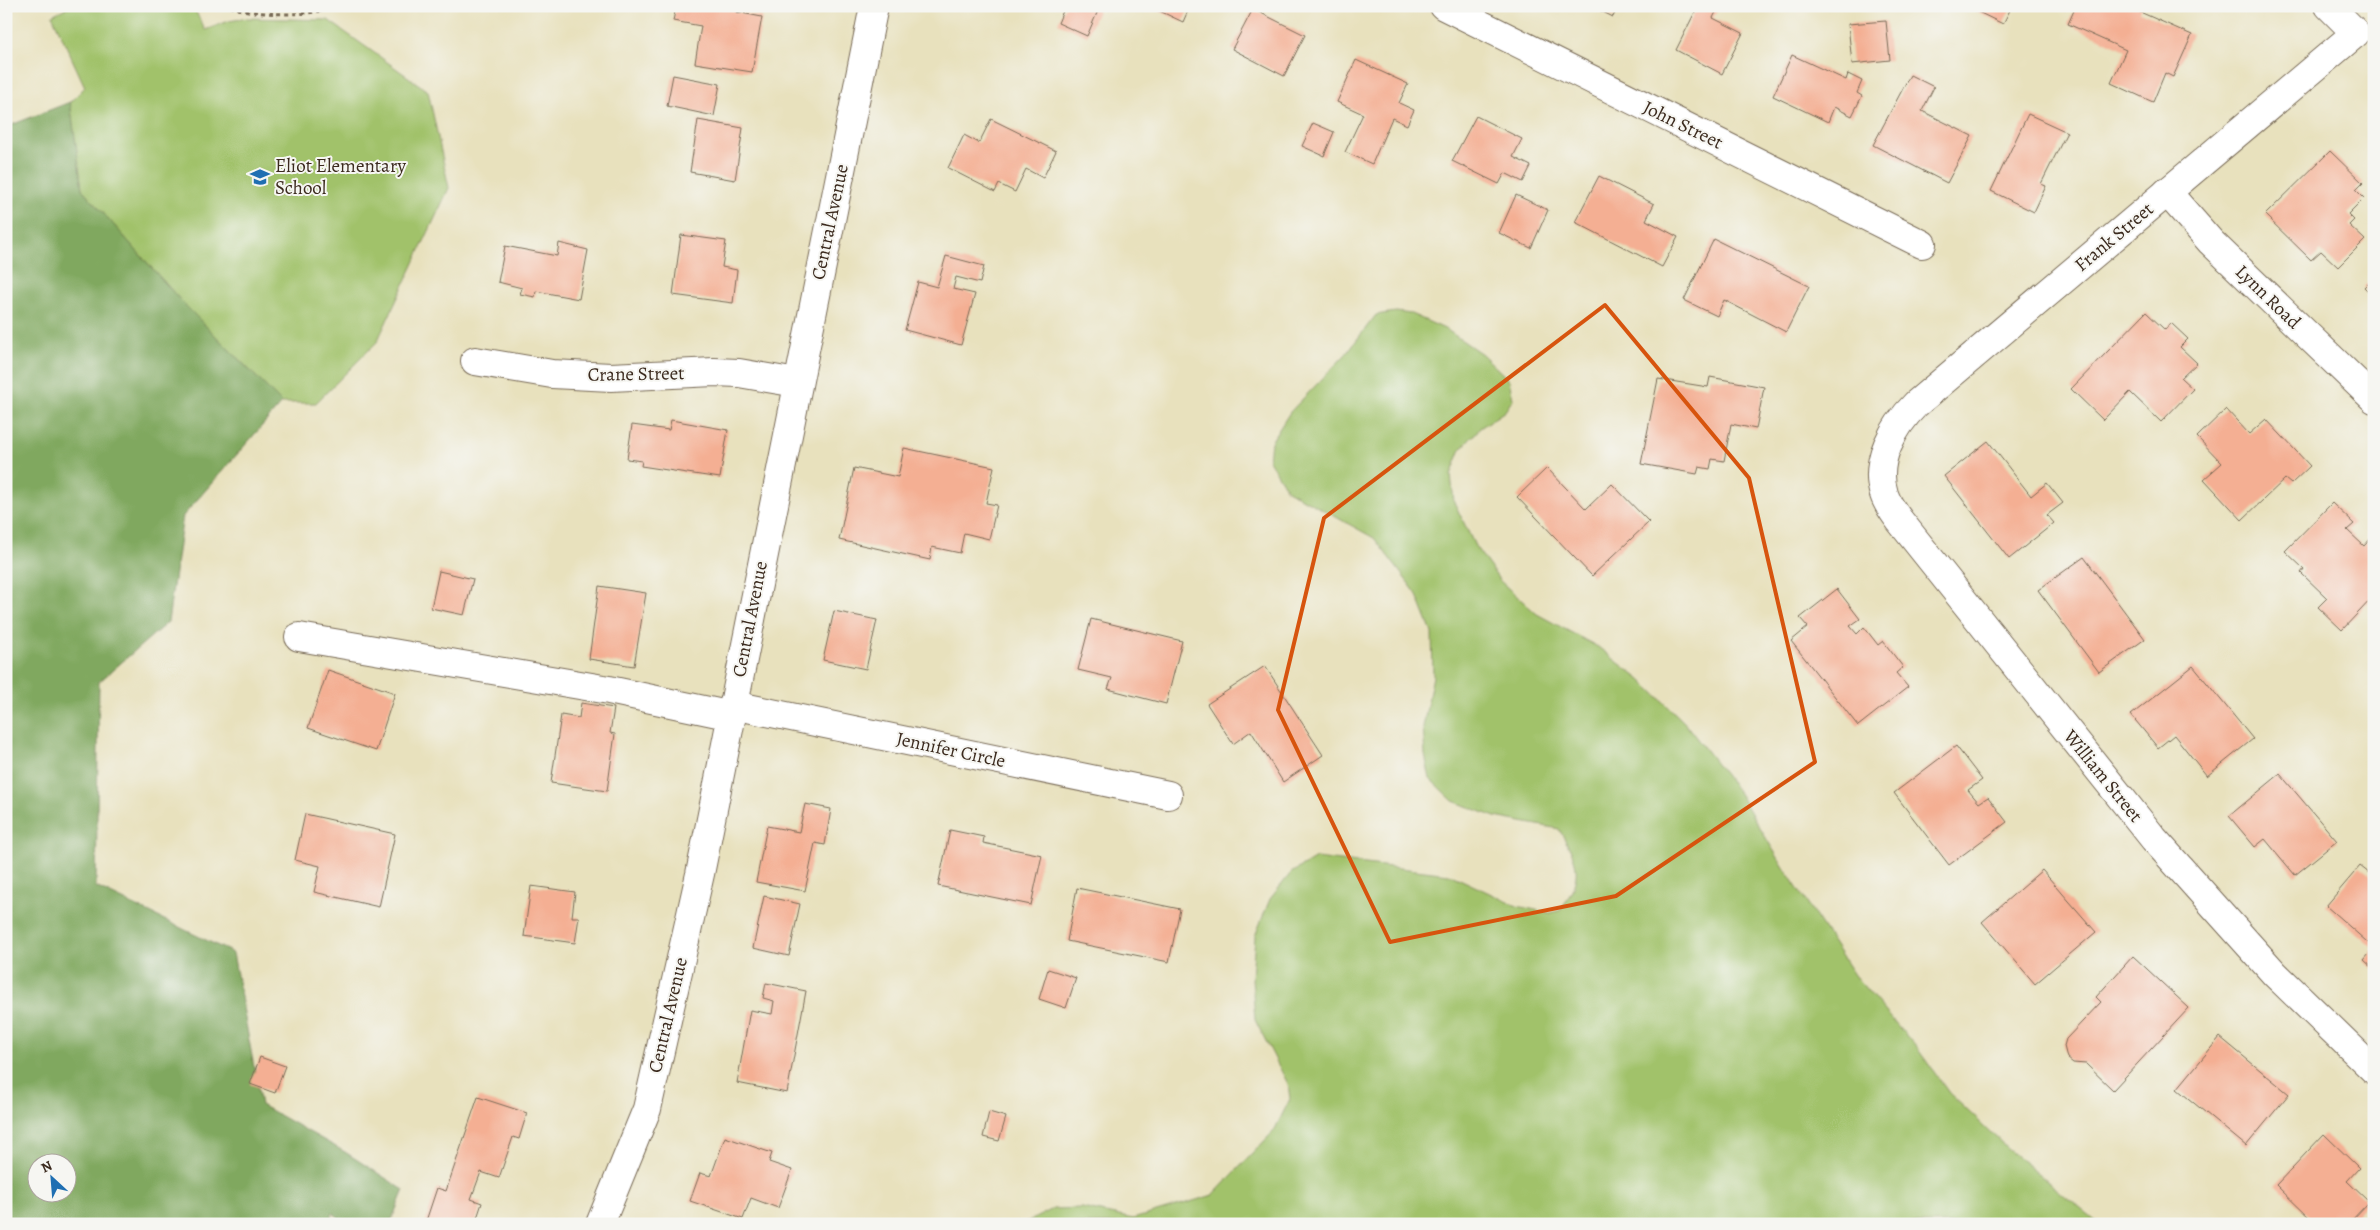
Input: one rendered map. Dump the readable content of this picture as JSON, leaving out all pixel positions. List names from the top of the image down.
{
  "streets": {
    "street": [
      "John Street",
      "Central Avenue",
      "Frank Street",
      "Lynn Road",
      "Crane Street",
      "Jennifer Circle",
      "William Street"
    ]
  },
  "crossings": [
    ["Central Avenue", "Crane Street"],
    ["Central Avenue", "Jennifer Circle"],
    ["Frank Street", "Lynn Road"],
    ["Frank Street", "William Street"]
  ],
  "places": {
    "school or university": ["Eliot Elementary School"]
  },
  "north": "top left"
}
